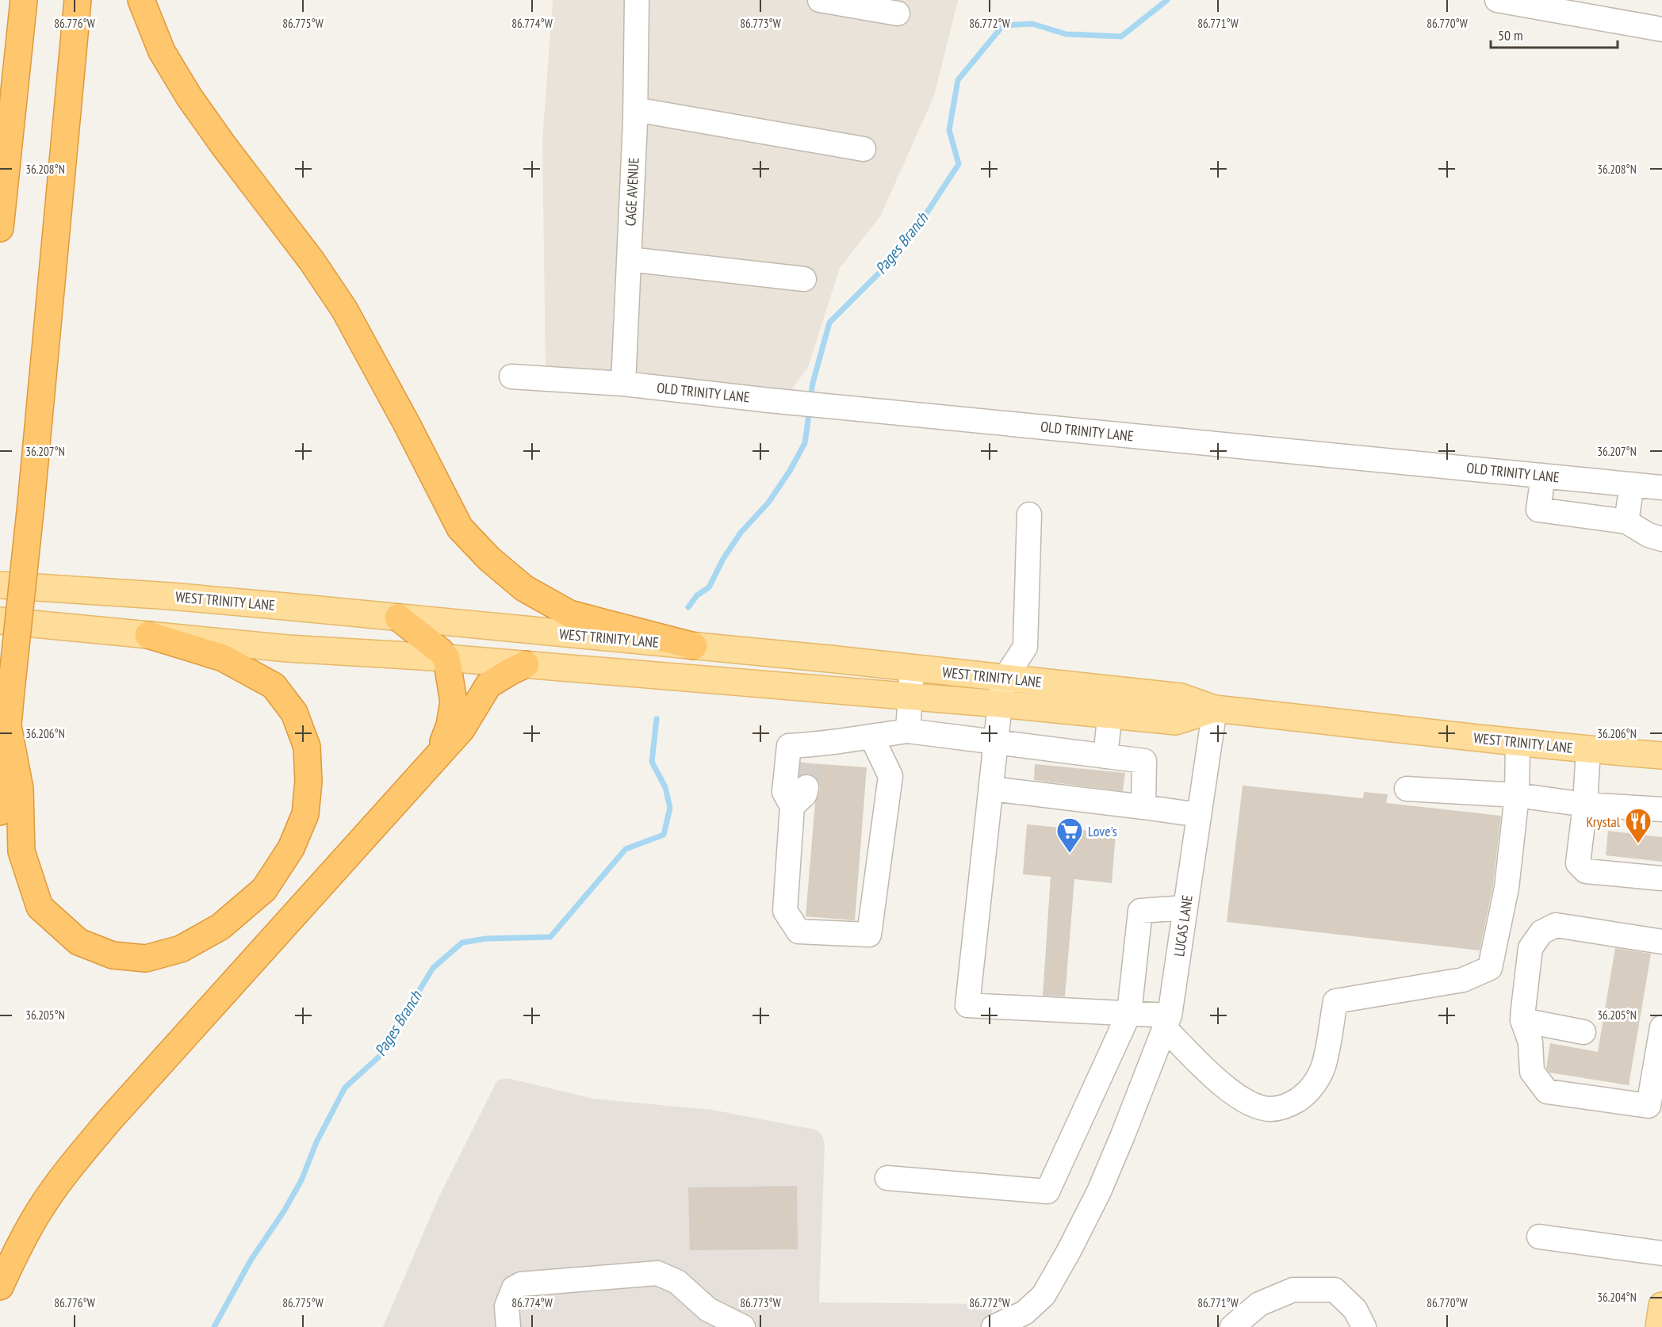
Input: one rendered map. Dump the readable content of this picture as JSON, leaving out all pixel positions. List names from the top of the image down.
{
  "streets": {
    "main road": ["WEST TRINITY LANE"],
    "street": ["CAGE AVENUE", "OLD TRINITY LANE", "LUCAS LANE"]
  },
  "crossings": [
    ["CAGE AVENUE", "OLD TRINITY LANE"],
    ["WEST TRINITY LANE", "LUCAS LANE"]
  ],
  "water": ["Pages Branch"],
  "places": {
    "restaurant": ["Krystal"],
    "supermarket": ["Love's"]
  },
  "scale_bar": "50 m",
  "coordinates": [
    "86.776°W",
    "86.775°W",
    "86.774°W",
    "86.773°W",
    "86.772°W",
    "86.771°W",
    "86.770°W",
    "36.208°N",
    "36.207°N",
    "36.206°N",
    "36.205°N",
    "36.204°N"
  ]
}
